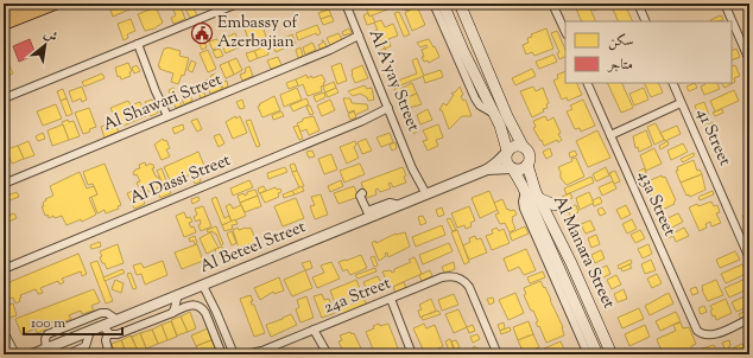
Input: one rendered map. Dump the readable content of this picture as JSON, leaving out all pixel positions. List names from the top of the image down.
{
  "streets": {
    "main road": ["Al Manara Street"],
    "street": [
      "Al A'yay Street",
      "Al Shawari Street",
      "41 Street",
      "Al Dassi Street",
      "43a Street",
      "Al Beteel Street",
      "24a Street"
    ]
  },
  "crossings": [
    ["Al A'yay Street", "Al Shawari Street"],
    ["Al A'yay Street", "Al Dassi Street"],
    ["Al A'yay Street", "Al Beteel Street"],
    ["Al Beteel Street", "Al Manara Street"]
  ],
  "places": {
    "public building": ["Embassy of Azerbajian"]
  },
  "legend": ["سكن", "متاجر"],
  "scale_bar": "100 m",
  "north": "top right"
}
